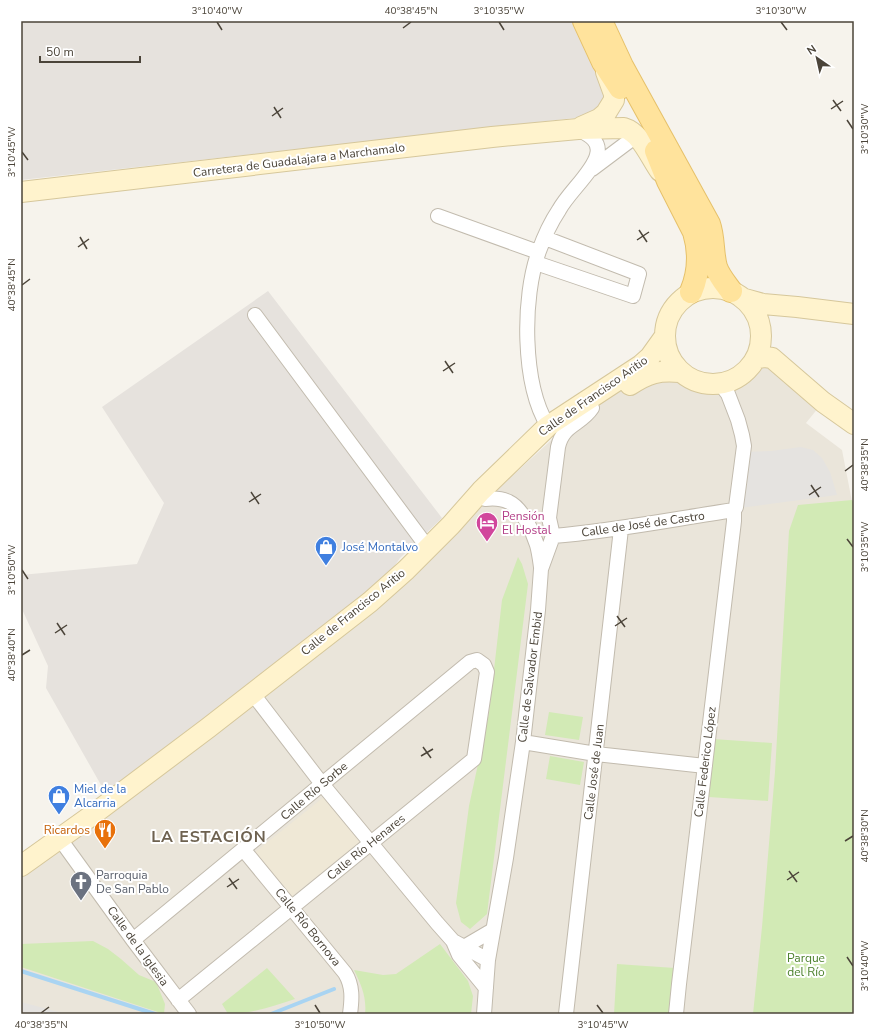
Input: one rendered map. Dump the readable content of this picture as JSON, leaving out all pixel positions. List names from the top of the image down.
{
  "streets": {
    "main road": ["Carretera de Guadalajara a Marchamalo", "Calle de Francisco Aritio"],
    "street": [
      "Calle de José de Castro",
      "Calle de Salvador Embid",
      "Calle Federico López",
      "Calle José de Juan",
      "Calle Río Sorbe",
      "Calle Río Henares",
      "Calle Río Bornova",
      "Calle de la Iglesia"
    ]
  },
  "crossings": [
    ["Calle de Francisco Aritio", "Calle Federico López"],
    ["Calle de Francisco Aritio", "Calle de la Iglesia"],
    ["Calle de José de Castro", "Calle de Salvador Embid"],
    ["Calle de José de Castro", "Calle Federico López"],
    ["Calle de José de Castro", "Calle José de Juan"],
    ["Calle Río Sorbe", "Calle Río Henares"],
    ["Calle Río Sorbe", "Calle Río Bornova"],
    ["Calle Río Sorbe", "Calle de la Iglesia"],
    ["Calle Río Henares", "Calle Río Bornova"],
    ["Calle Río Henares", "Calle de la Iglesia"]
  ],
  "districts": ["LA ESTACIÓN"],
  "parks": ["Parque del Río"],
  "places": {
    "hotel": ["Pensión El Hostal"],
    "shop": ["José Montalvo", "Miel de la Alcarria"],
    "restaurant": ["Ricardos"],
    "church": ["Parroquia De San Pablo"]
  },
  "scale_bar": "50 m",
  "north": "top left",
  "coordinates": [
    "3°10'40\"W",
    "40°38'45\"N",
    "3°10'35\"W",
    "3°10'30\"W",
    "3°10'45\"W",
    "40°38'35\"N",
    "3°10'50\"W",
    "40°38'40\"N",
    "40°38'30\"N"
  ]
}
